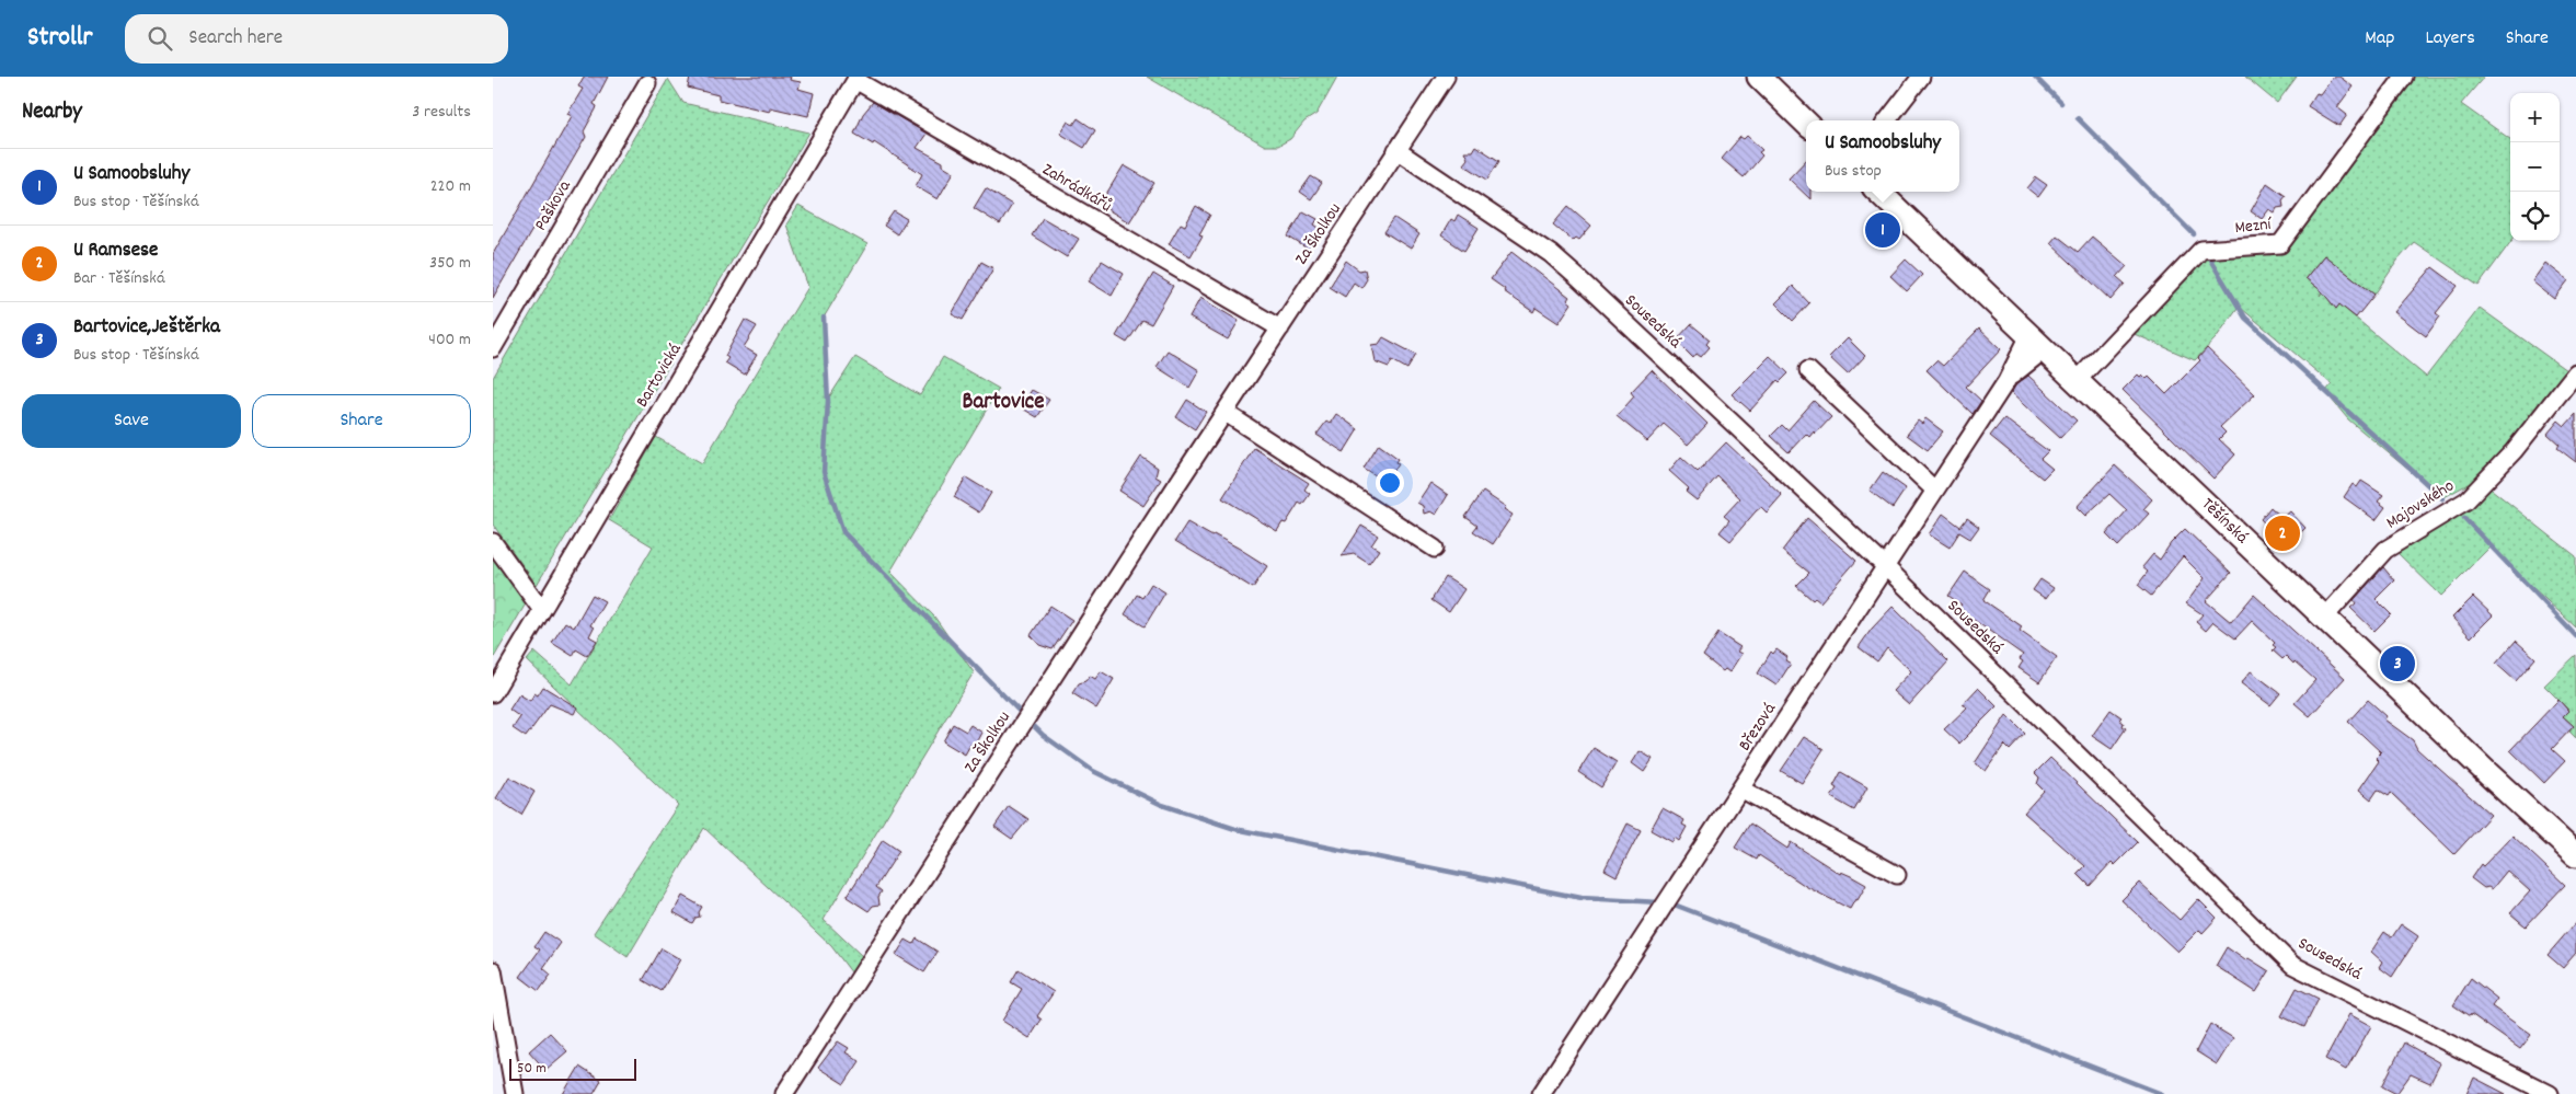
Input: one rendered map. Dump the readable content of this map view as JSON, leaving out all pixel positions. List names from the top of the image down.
{
  "streets": {
    "main road": ["Těšínská"],
    "street": [
      "Zahrádkářů",
      "Paškova",
      "Mezní",
      "Za Školkou",
      "Sousedská",
      "Bartovická",
      "Majovského",
      "Březová"
    ]
  },
  "crossings": [
    ["Zahrádkářů", "Za Školkou"],
    ["Zahrádkářů", "Bartovická"],
    ["Mezní", "Těšínská"],
    ["Za Školkou", "Sousedská"],
    ["Sousedská", "Březová"],
    ["Majovského", "Těšínská"],
    ["Těšínská", "Březová"]
  ],
  "districts": ["Bartovice"],
  "scale_bar": "50 m",
  "page": {
    "header": "Strollr",
    "search": "Search here",
    "nav": ["Map", "Layers", "Share"],
    "heading": ["Nearby", "3 results"],
    "map_buttons": ["+", "−"],
    "popup": ["U Samoobsluhy", "Bus stop"],
    "list": [
      {
        "mark": "1",
        "name": "U Samoobsluhy",
        "note": "Bus stop · Těšínská",
        "value": "220 m"
      },
      {
        "mark": "2",
        "name": "U Ramsese",
        "note": "Bar · Těšínská",
        "value": "350 m"
      },
      {
        "mark": "3",
        "name": "Bartovice,Ještěrka",
        "note": "Bus stop · Těšínská",
        "value": "400 m"
      }
    ],
    "pins": ["1", "2", "3"],
    "buttons": ["Save", "Share"],
    "scale": "50 m"
  }
}
